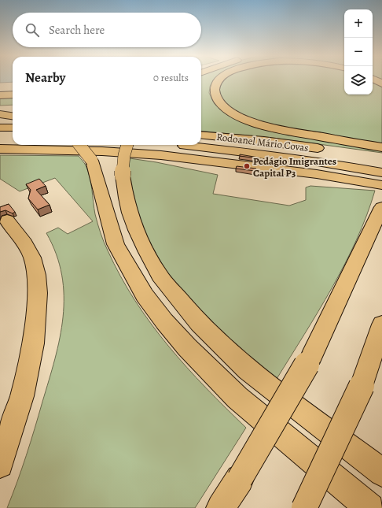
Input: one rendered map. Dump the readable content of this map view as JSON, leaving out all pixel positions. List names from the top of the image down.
{
  "streets": {
    "main road": ["Rodoanel Mário Covas"]
  },
  "places": ["Pedágio Imigrantes Capital P3"],
  "page": {
    "map_buttons": ["+", "−"],
    "search": "Search here",
    "heading": ["Nearby", "0 results"]
  }
}
